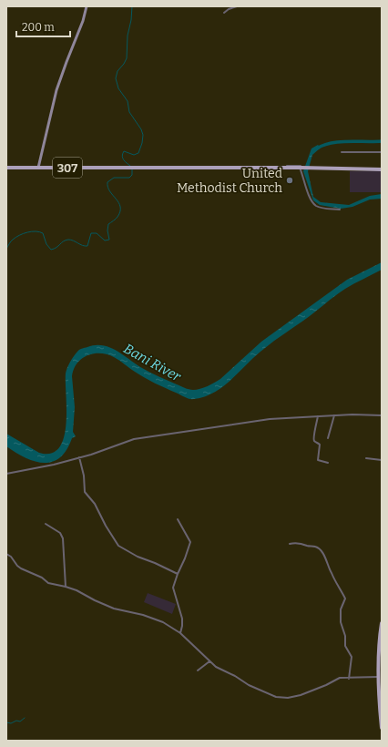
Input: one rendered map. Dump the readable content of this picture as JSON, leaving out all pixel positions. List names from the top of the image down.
{
  "streets": {
    "main road": ["307"]
  },
  "water": ["Bani River"],
  "places": ["United Methodist Church"],
  "scale_bar": "200 m"
}
